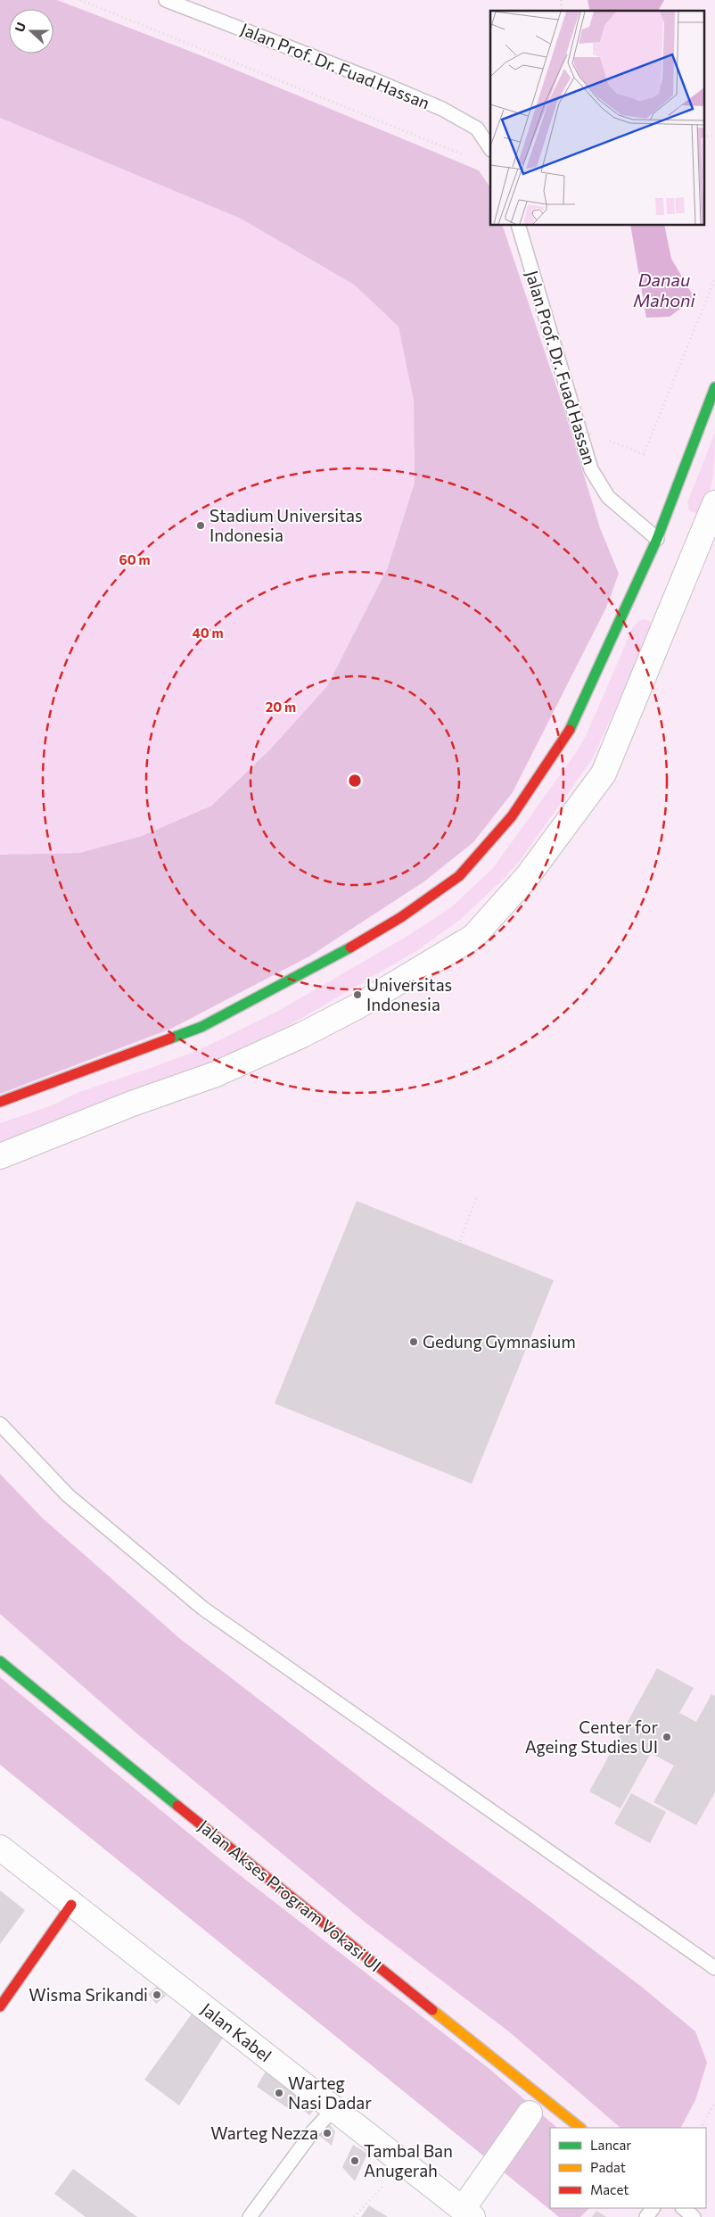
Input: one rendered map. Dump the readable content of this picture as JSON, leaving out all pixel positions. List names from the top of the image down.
{
  "streets": {
    "street": ["Jalan Akses Program Vokasi UI", "Jalan Kabel"],
    "lane": ["Jalan Prof. Dr. Fuad Hassan"]
  },
  "water": ["Danau Mahoni"],
  "places": [
    "Stadium Universitas Indonesia",
    "Universitas Indonesia",
    "Gedung Gymnasium",
    "Center for Ageing Studies UI",
    "Wisma Srikandi",
    "Warteg Nasi Dadar",
    "Warteg Nezza",
    "Tambal Ban Anugerah"
  ],
  "legend": ["Lancar", "Padat", "Macet"],
  "north": "left",
  "rings": ["60 m", "40 m", "20 m"]
}
